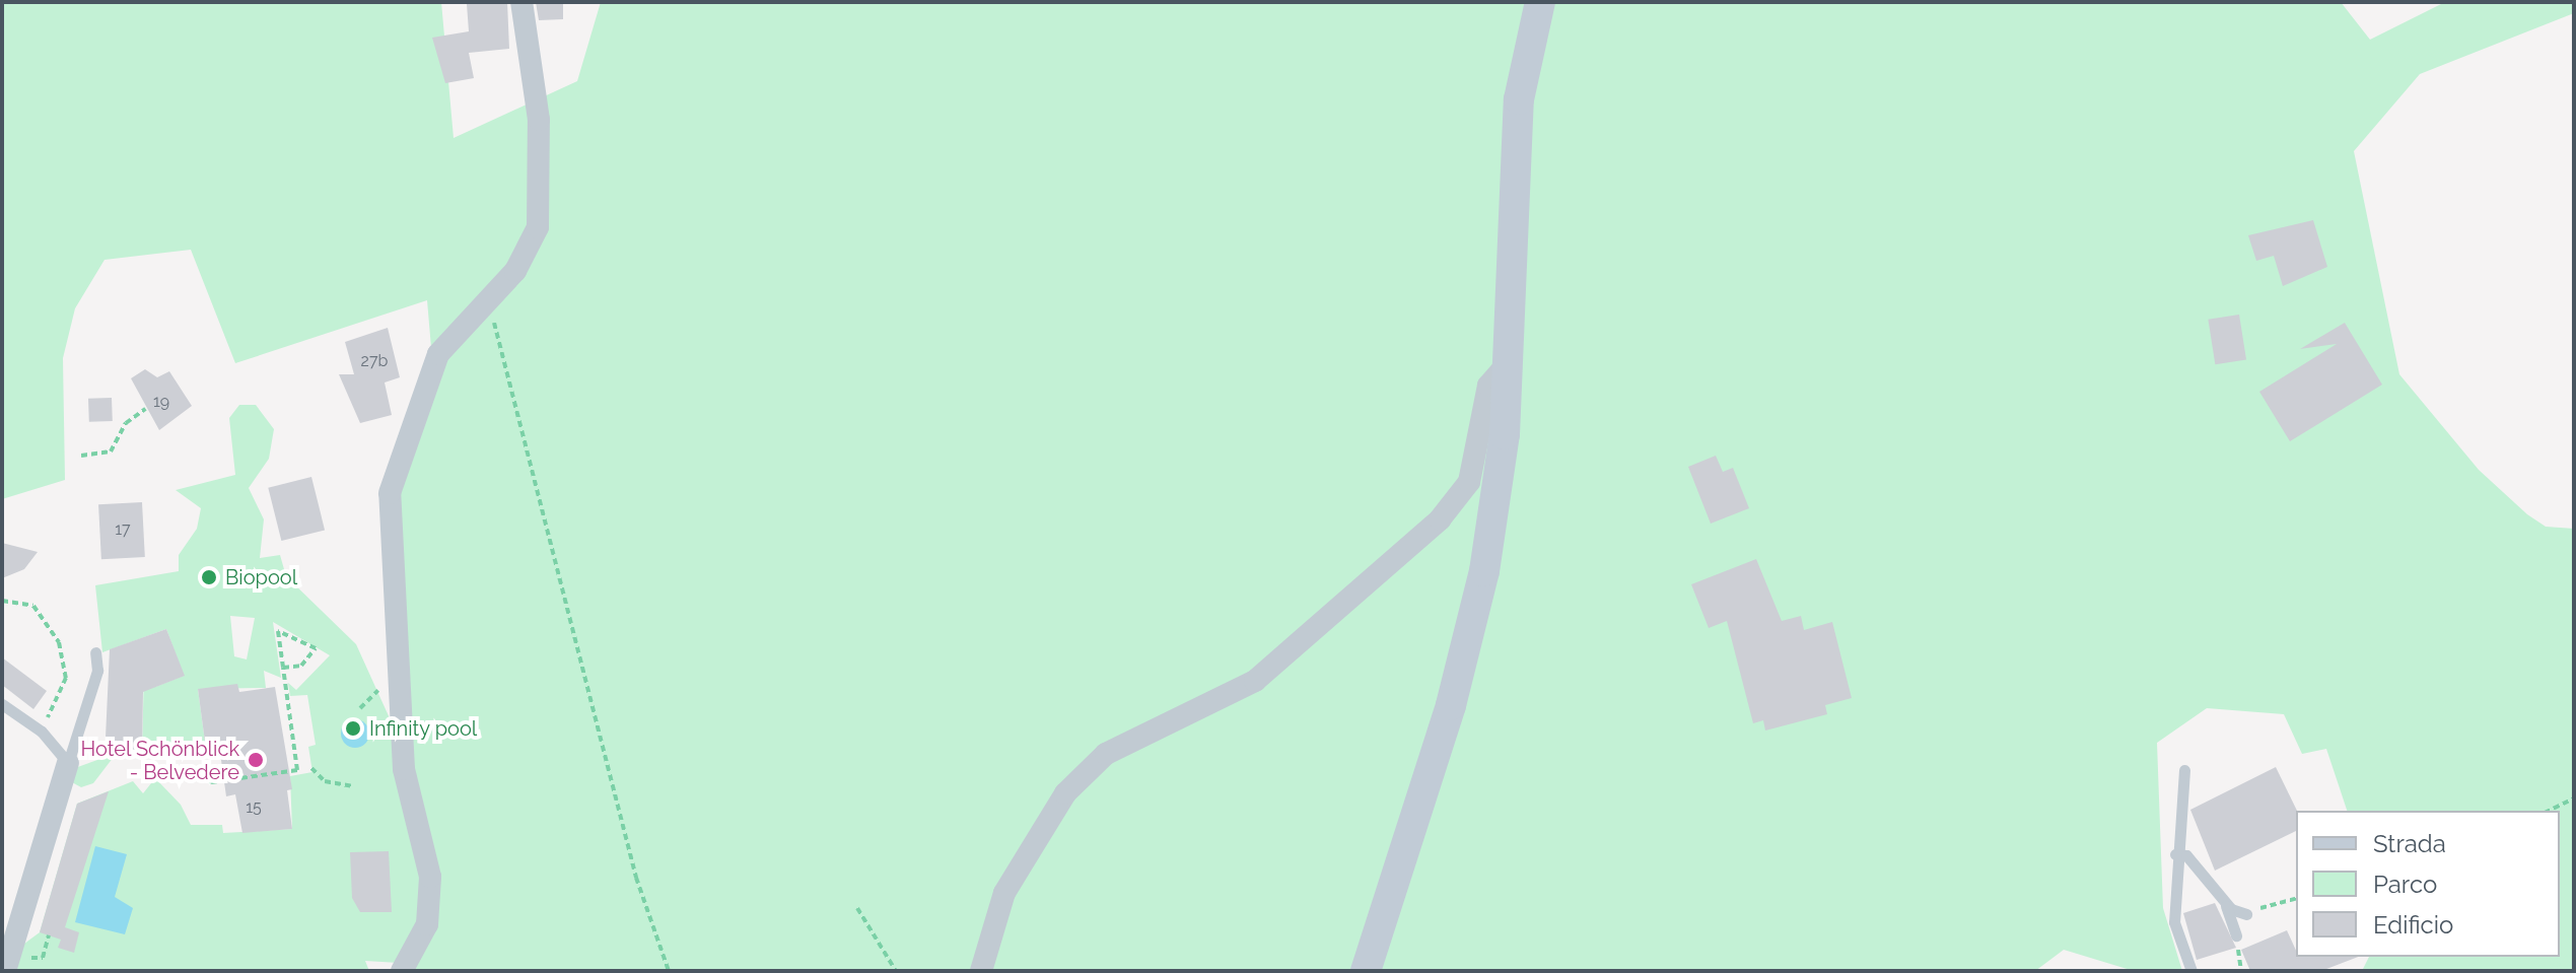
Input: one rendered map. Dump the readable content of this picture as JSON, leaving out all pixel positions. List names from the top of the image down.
{
  "places": ["Biopool", "Infinity pool", "Hotel Schönblick - Belvedere"],
  "house_numbers": [
    "27b",
    "19",
    "17",
    "15"
  ],
  "legend": ["Strada", "Parco", "Edificio"]
}
